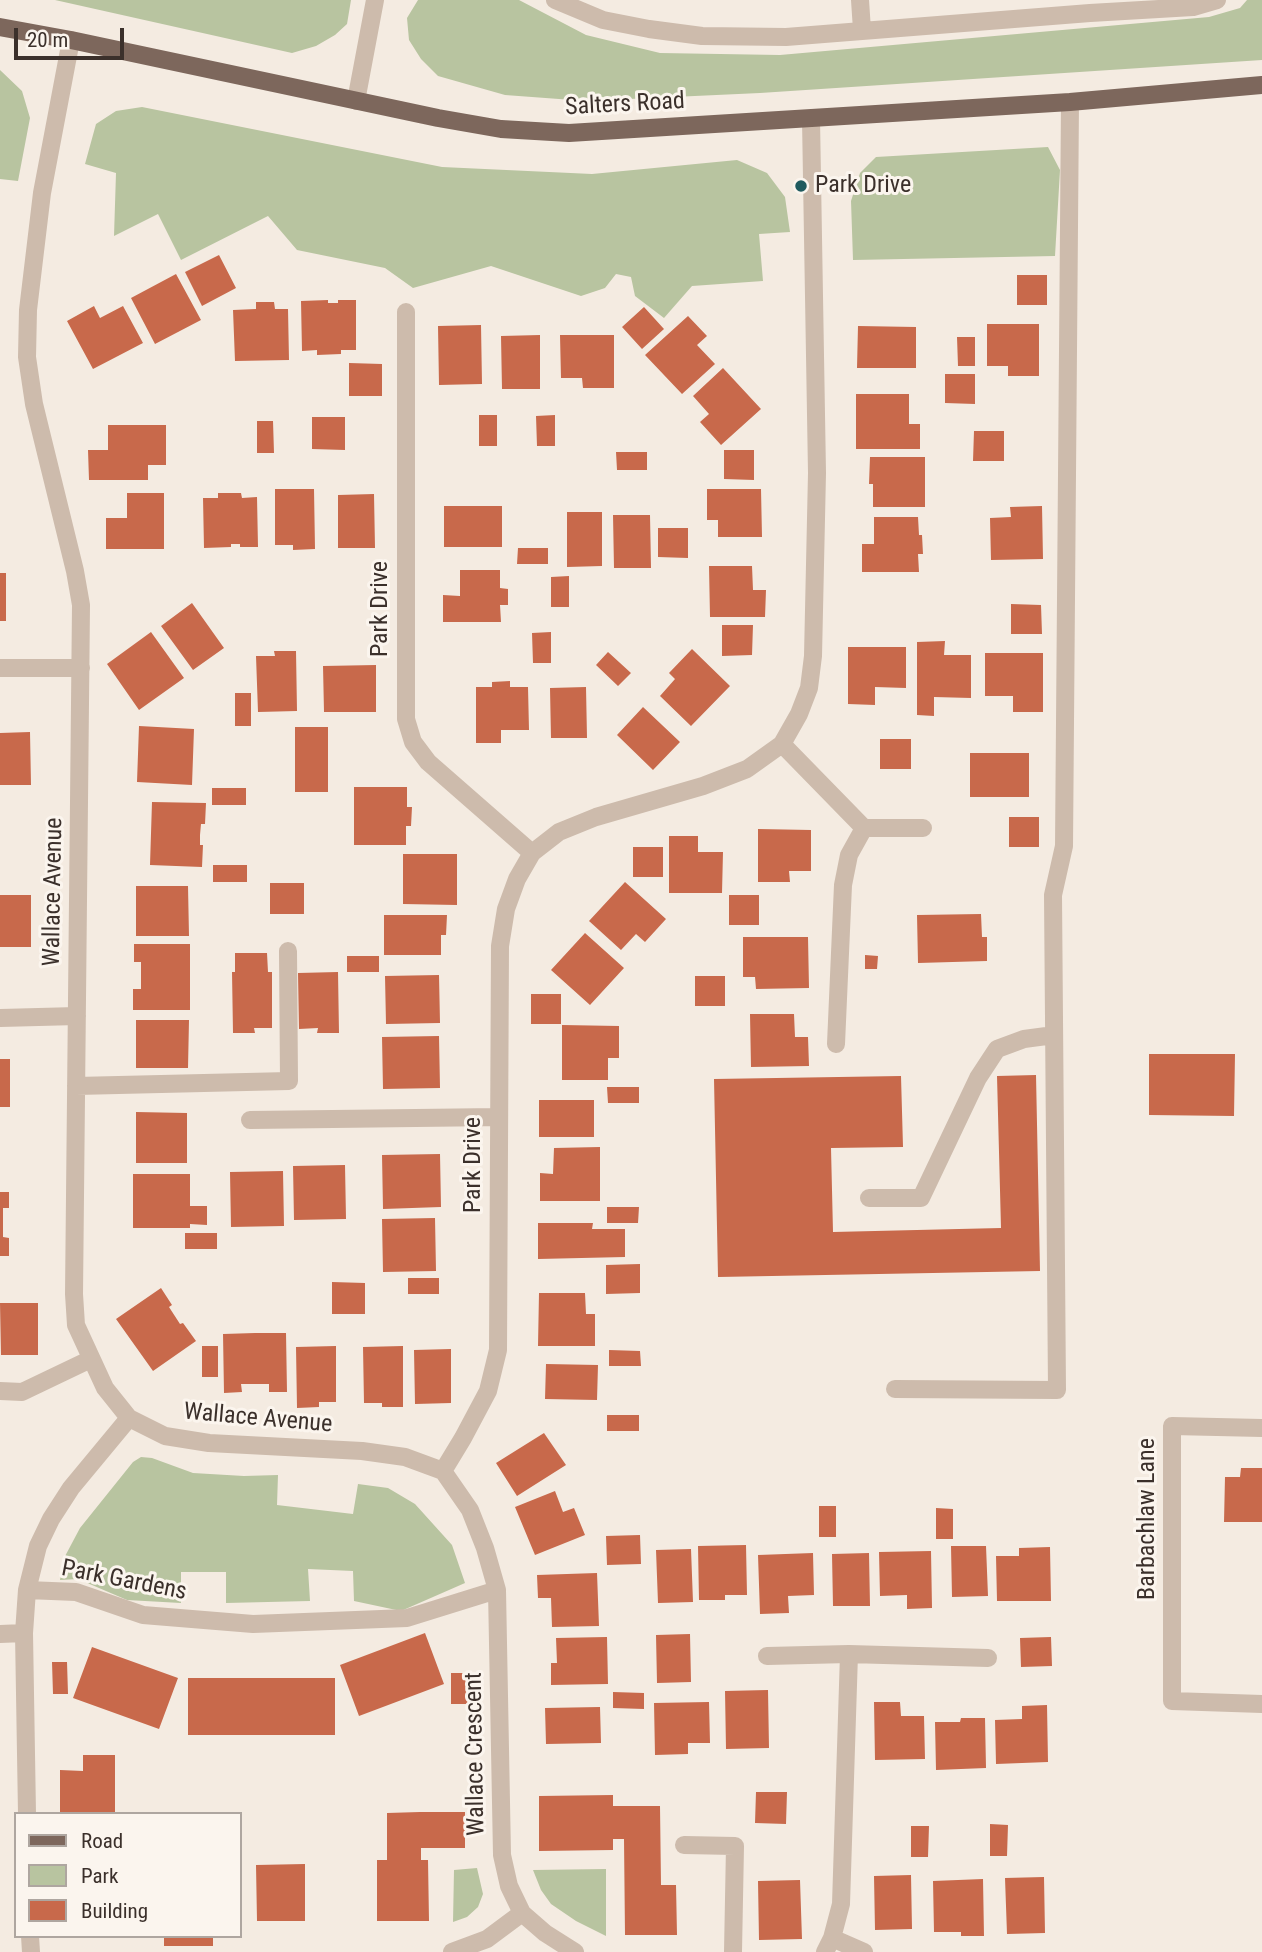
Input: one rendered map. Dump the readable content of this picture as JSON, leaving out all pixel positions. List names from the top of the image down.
{
  "streets": {
    "main road": ["Salters Road"],
    "street": [
      "Park Drive",
      "Wallace Avenue",
      "Barbachlaw Lane",
      "Park Gardens",
      "Wallace Crescent"
    ]
  },
  "crossings": [
    ["Salters Road", "Park Drive"],
    ["Salters Road", "Wallace Avenue"],
    ["Park Drive", "Wallace Avenue"],
    ["Park Drive", "Wallace Crescent"],
    ["Wallace Avenue", "Park Gardens"],
    ["Wallace Avenue", "Wallace Crescent"],
    ["Park Gardens", "Wallace Crescent"]
  ],
  "places": ["Park Drive"],
  "legend": ["Road", "Park", "Building"],
  "scale_bar": "20 m"
}
